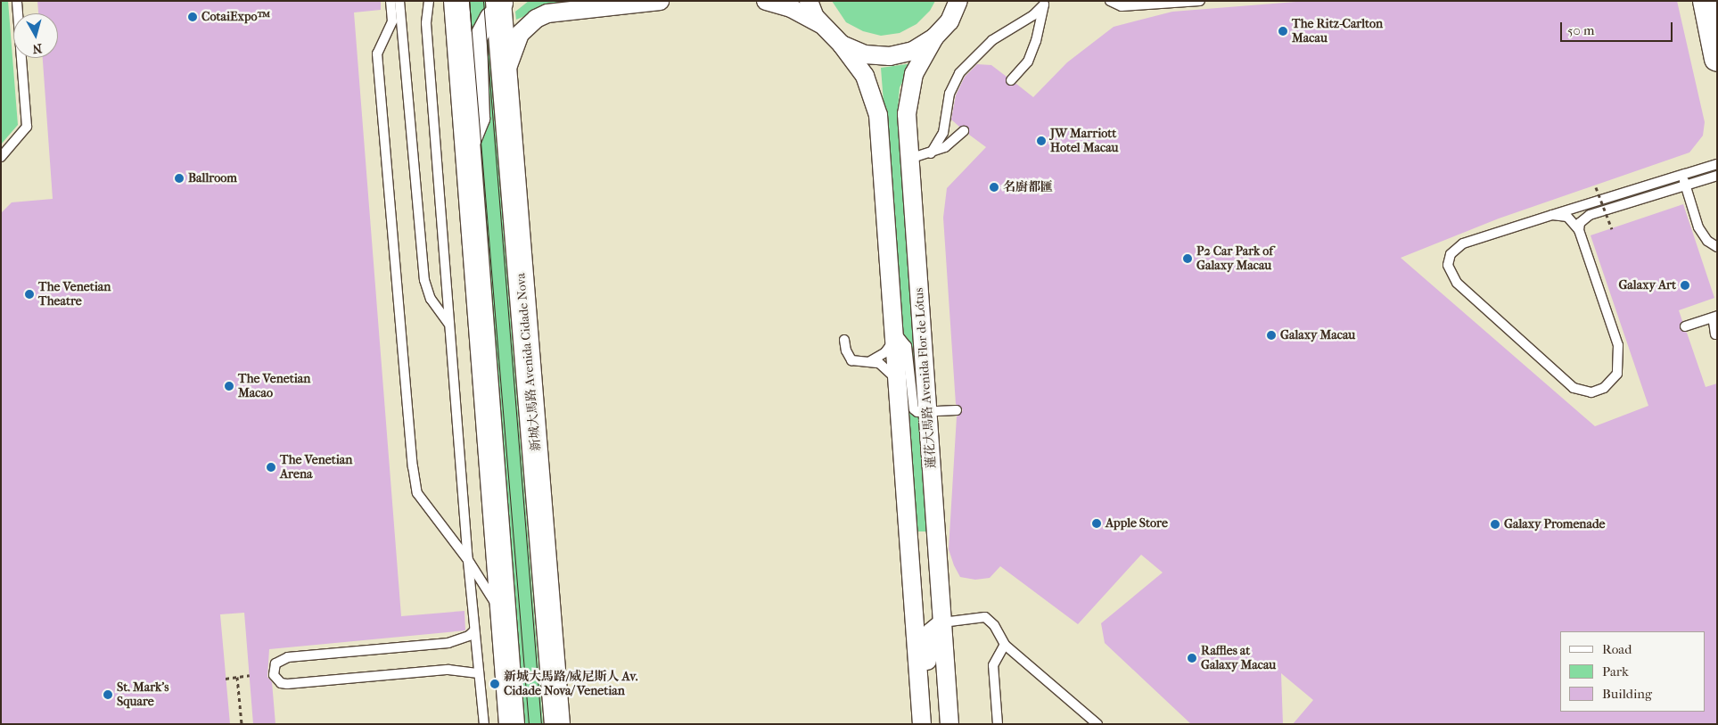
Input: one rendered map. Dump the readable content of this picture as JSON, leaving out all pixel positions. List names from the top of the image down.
{
  "streets": {
    "main road": ["新城大馬路 Avenida Cidade Nova"],
    "street": ["蓮花大馬路 Avenida Flor de Lótus"]
  },
  "places": [
    "CotaiExpo™",
    "The Ritz-Carlton Macau",
    "JW Marriott Hotel Macau",
    "Ballroom",
    "名廚都匯",
    "P2 Car Park of Galaxy Macau",
    "Galaxy Art",
    "The Venetian Theatre",
    "Galaxy Macau",
    "The Venetian Macao",
    "The Venetian Arena",
    "Apple Store",
    "Galaxy Promenade",
    "Raffles at Galaxy Macau",
    "新城大馬路/威尼斯人 Av. Cidade Nova/ Venetian",
    "St. Mark's Square"
  ],
  "legend": ["Road", "Park", "Building"],
  "scale_bar": "50 m",
  "north": "bottom"
}
